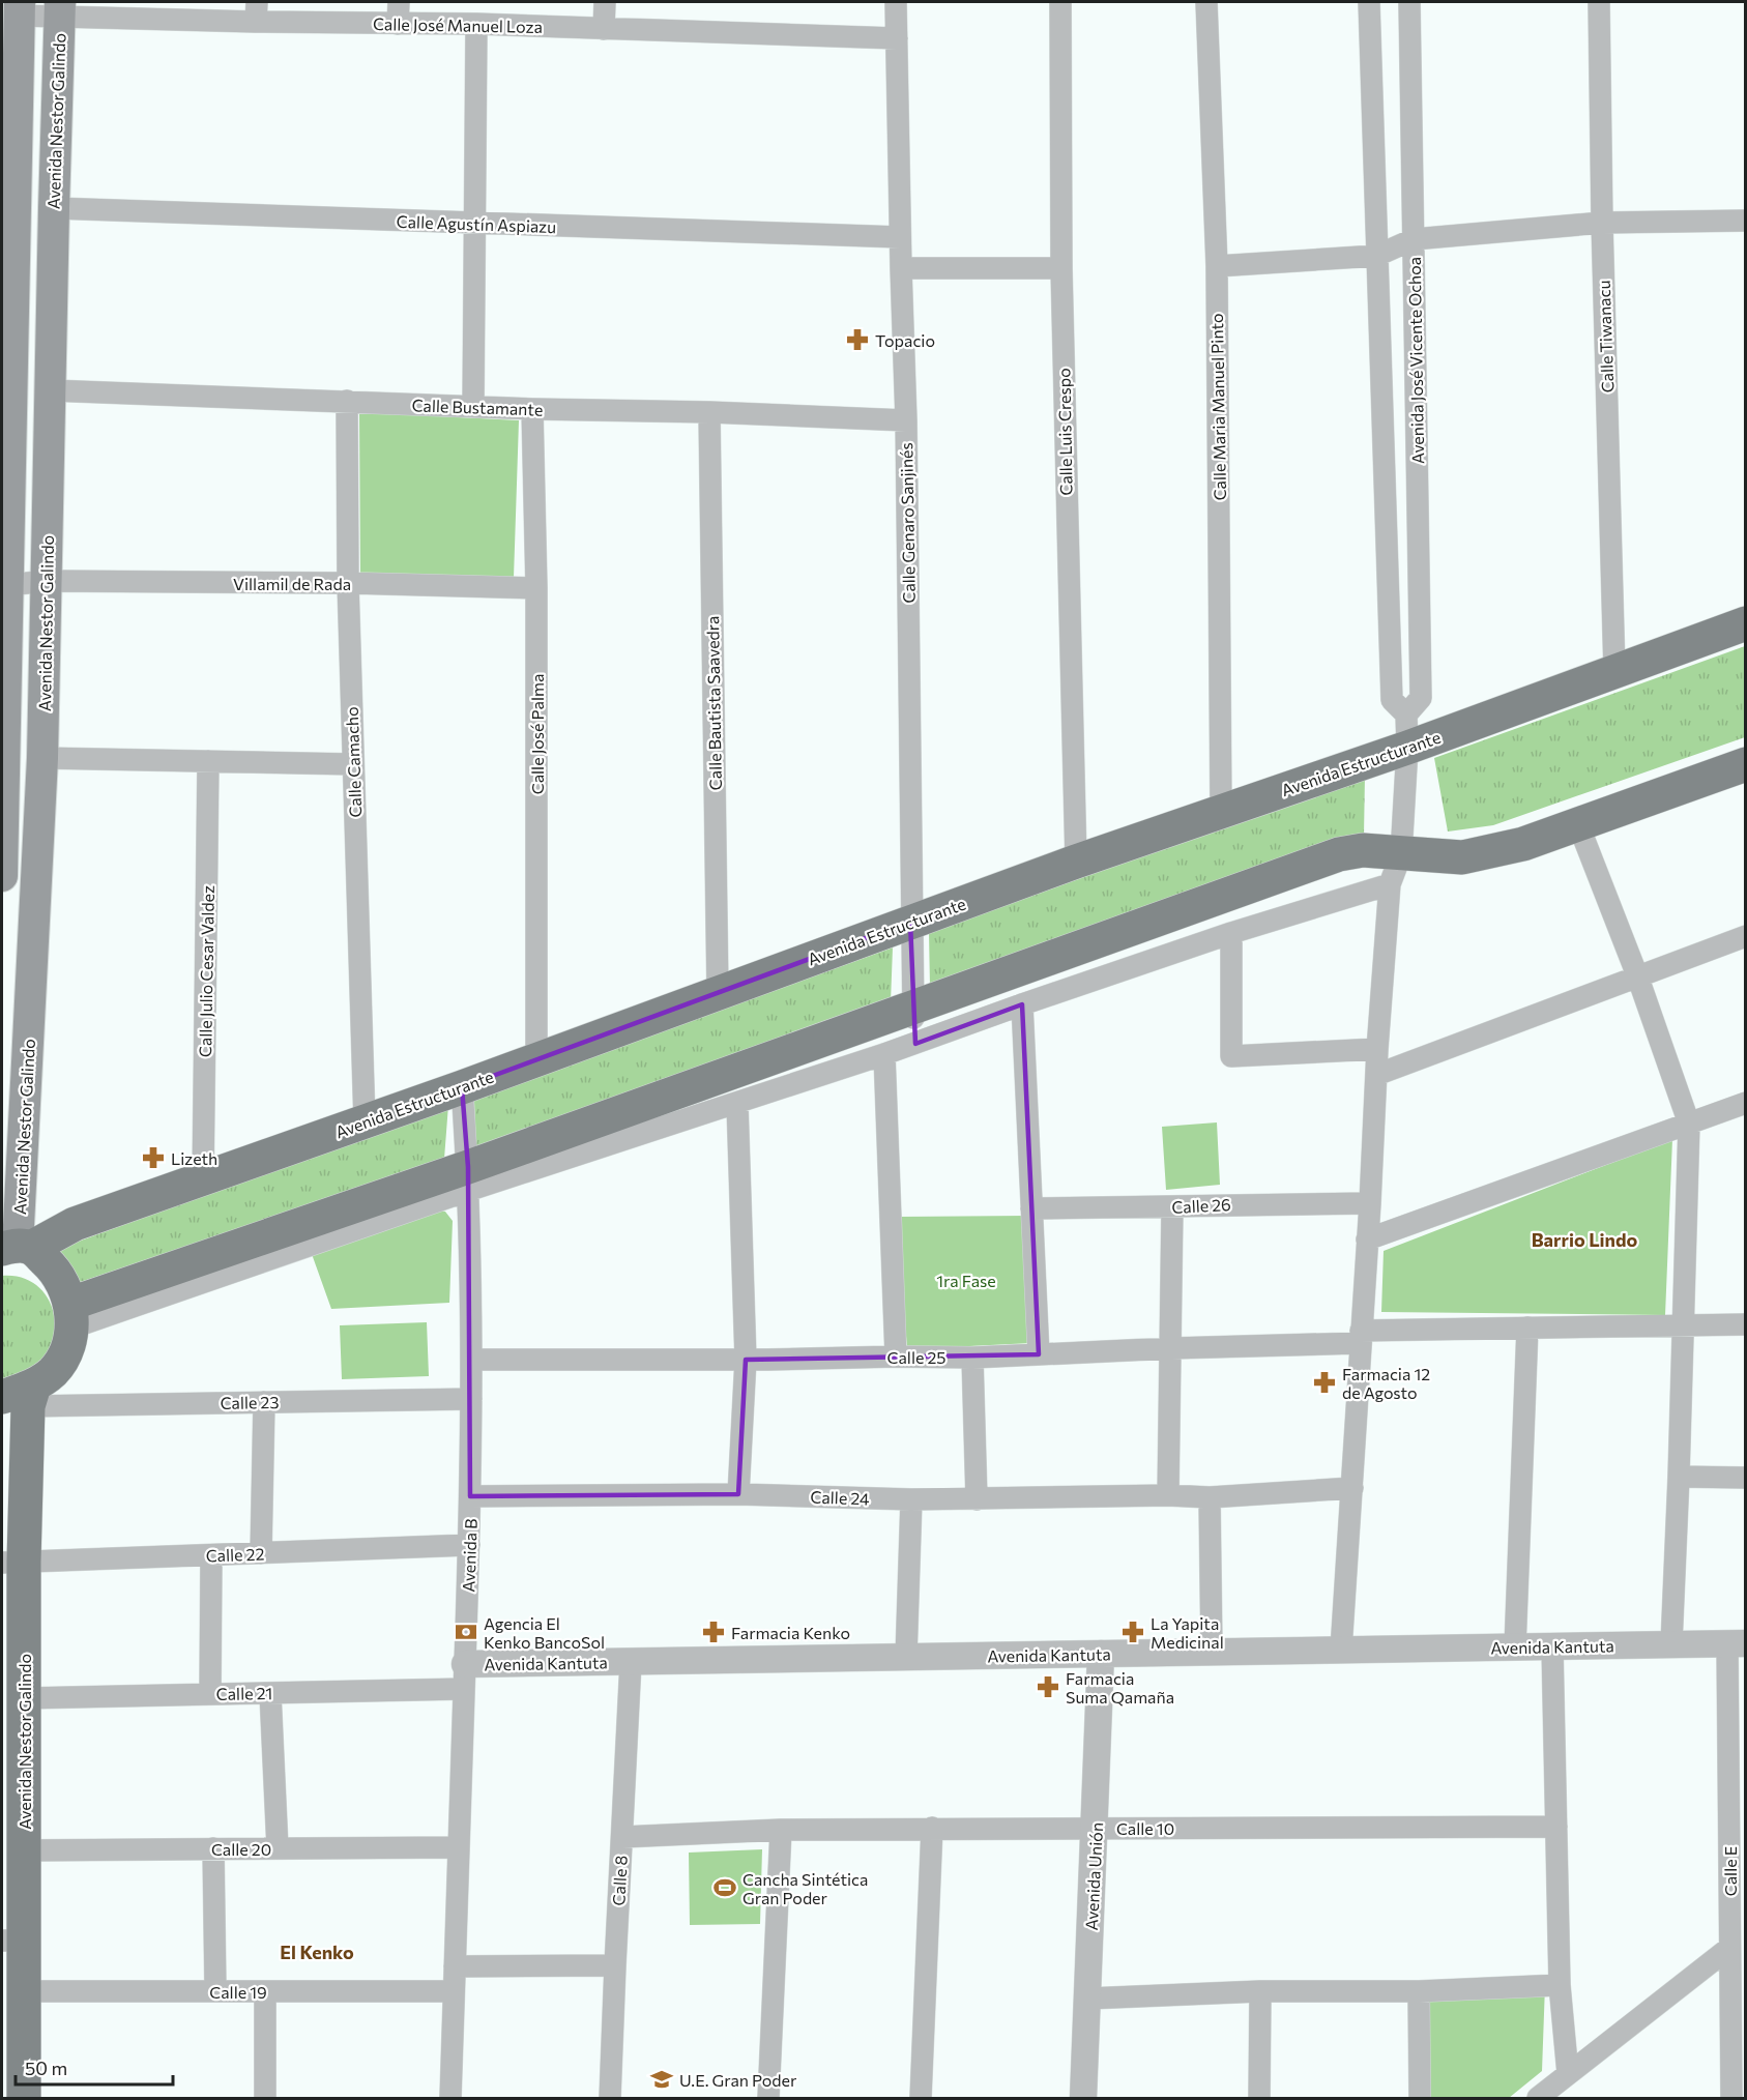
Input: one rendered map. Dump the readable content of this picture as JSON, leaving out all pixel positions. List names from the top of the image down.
{
  "streets": {
    "main road": ["Avenida Nestor Galindo", "Avenida Estructurante"],
    "street": [
      "Calle José Manuel Loza",
      "Calle Agustín Aspiazu",
      "Calle Tiwanacu",
      "Avenida José Vicente Ochoa",
      "Calle Bustamante",
      "Calle Maria Manuel Pinto",
      "Calle Luis Crespo",
      "Calle Genaro Sanjinés",
      "Villamil de Rada",
      "Calle Bautista Saavedra",
      "Calle José Palma",
      "Calle Camacho",
      "Calle Julio Cesar Valdez",
      "Calle 26",
      "Calle 25",
      "Calle 23",
      "Calle 24",
      "Calle 22",
      "Avenida B",
      "Avenida Kantuta",
      "Calle 21",
      "Calle 10",
      "Calle 20",
      "Calle E",
      "Avenida Unión",
      "Calle 8",
      "Calle 19"
    ]
  },
  "crossings": [
    ["Calle José Manuel Loza", "Avenida Nestor Galindo"],
    ["Calle José Manuel Loza", "Calle Genaro Sanjinés"],
    ["Avenida Nestor Galindo", "Calle Agustín Aspiazu"],
    ["Avenida Nestor Galindo", "Calle Bustamante"],
    ["Avenida Nestor Galindo", "Villamil de Rada"],
    ["Avenida Nestor Galindo", "Avenida Estructurante"],
    ["Avenida Nestor Galindo", "Calle 23"],
    ["Avenida Nestor Galindo", "Calle 22"],
    ["Avenida Nestor Galindo", "Calle 21"],
    ["Avenida Nestor Galindo", "Calle 20"],
    ["Avenida Nestor Galindo", "Calle 19"],
    ["Calle Agustín Aspiazu", "Calle Genaro Sanjinés"],
    ["Calle Tiwanacu", "Avenida Estructurante"],
    ["Avenida José Vicente Ochoa", "Avenida Estructurante"],
    ["Calle Bustamante", "Calle Genaro Sanjinés"],
    ["Calle Bustamante", "Calle Bautista Saavedra"],
    ["Calle Bustamante", "Calle José Palma"],
    ["Calle Bustamante", "Calle Camacho"],
    ["Calle Maria Manuel Pinto", "Avenida Estructurante"],
    ["Calle Luis Crespo", "Avenida Estructurante"],
    ["Calle Genaro Sanjinés", "Avenida Estructurante"],
    ["Villamil de Rada", "Calle José Palma"],
    ["Villamil de Rada", "Calle Camacho"],
    ["Calle Bautista Saavedra", "Avenida Estructurante"],
    ["Calle José Palma", "Avenida Estructurante"],
    ["Calle Camacho", "Avenida Estructurante"],
    ["Avenida Estructurante", "Calle Julio Cesar Valdez"],
    ["Avenida Estructurante", "Avenida B"],
    ["Calle 25", "Avenida B"],
    ["Calle 23", "Avenida B"],
    ["Calle 24", "Avenida B"],
    ["Calle 22", "Avenida B"],
    ["Avenida B", "Avenida Kantuta"],
    ["Avenida B", "Calle 21"],
    ["Avenida B", "Calle 20"],
    ["Avenida B", "Calle 19"],
    ["Avenida Kantuta", "Calle 21"],
    ["Avenida Kantuta", "Calle E"],
    ["Avenida Kantuta", "Avenida Unión"],
    ["Avenida Kantuta", "Calle 8"],
    ["Calle 10", "Avenida Unión"],
    ["Calle 10", "Calle 8"]
  ],
  "districts": ["Barrio Lindo", "El Kenko"],
  "parks": ["1ra Fase"],
  "places": {
    "pharmacy": [
      "Topacio",
      "Lizeth",
      "Farmacia 12 de Agosto",
      "Farmacia Kenko",
      "La Yapita Medicinal",
      "Farmacia Suma Qamaña"
    ],
    "bank": ["Agencia El Kenko BancoSol"],
    "sports": ["Cancha Sintética Gran Poder"],
    "school or university": ["U.E. Gran Poder"]
  },
  "scale_bar": "50 m"
}
